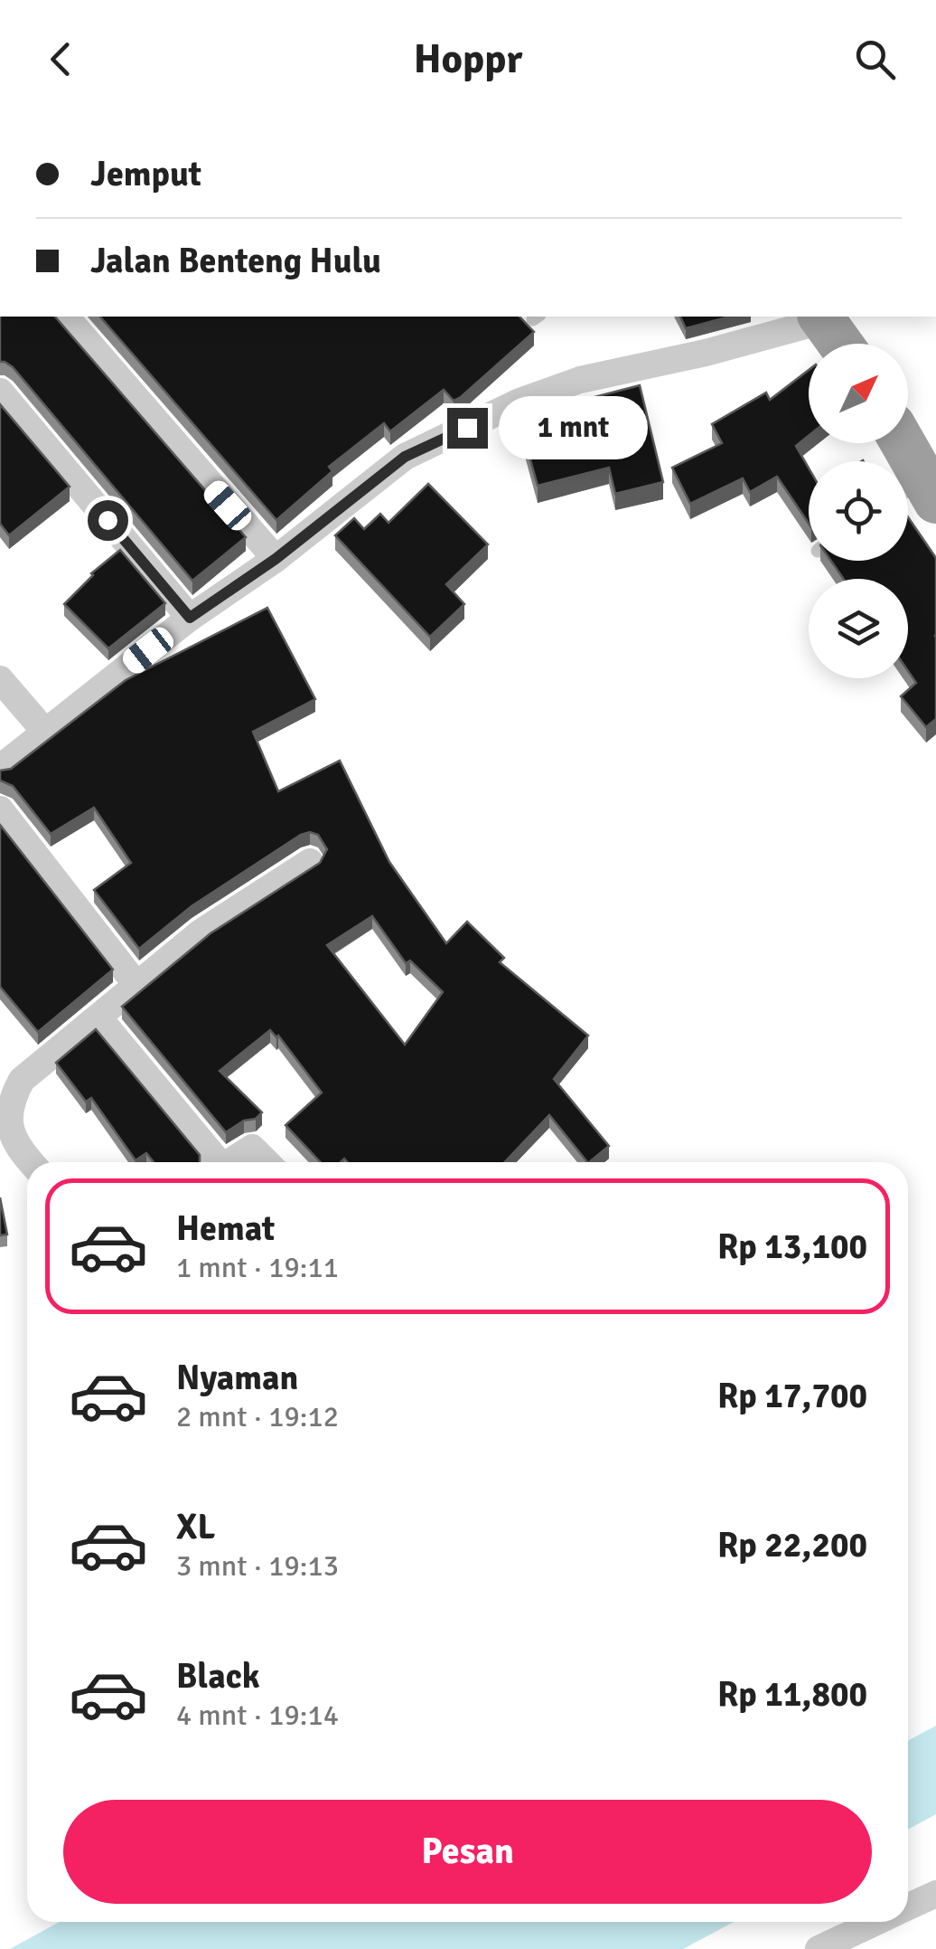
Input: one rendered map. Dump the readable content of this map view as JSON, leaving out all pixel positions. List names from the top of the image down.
{
  "north": "top right",
  "page": {
    "header": "Hoppr",
    "banner": ["Jemput", "Jalan Benteng Hulu"],
    "bubble": "1 mnt",
    "list": [
      {
        "name": "Hemat",
        "note": "1 mnt · 19:11",
        "value": "Rp 13,100"
      },
      {
        "name": "Nyaman",
        "note": "2 mnt · 19:12",
        "value": "Rp 17,700"
      },
      {
        "name": "XL",
        "note": "3 mnt · 19:13",
        "value": "Rp 22,200"
      },
      {
        "name": "Black",
        "note": "4 mnt · 19:14",
        "value": "Rp 11,800"
      }
    ],
    "buttons": "Pesan"
  }
}
